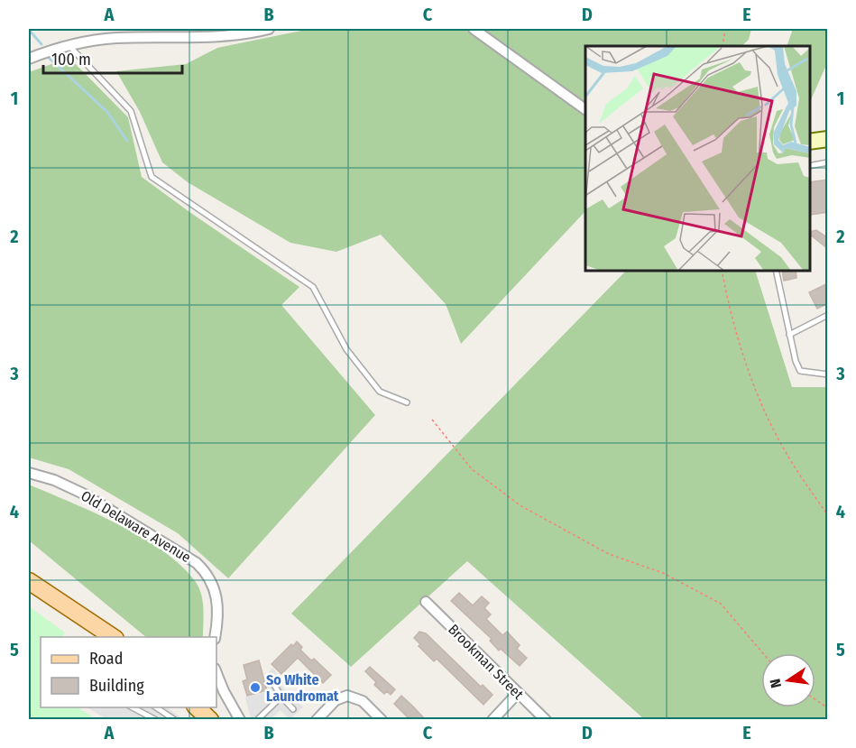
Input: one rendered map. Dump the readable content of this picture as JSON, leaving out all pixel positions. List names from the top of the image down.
{
  "streets": {
    "street": ["Old Delaware Avenue", "Brookman Street"]
  },
  "places": ["So White Laundromat"],
  "legend": ["Road", "Building"],
  "scale_bar": "100 m",
  "north": "left",
  "grid": {
    "columns": [
      "A",
      "B",
      "C",
      "D",
      "E"
    ],
    "rows": [
      "1",
      "2",
      "3",
      "4",
      "5"
    ]
  }
}
